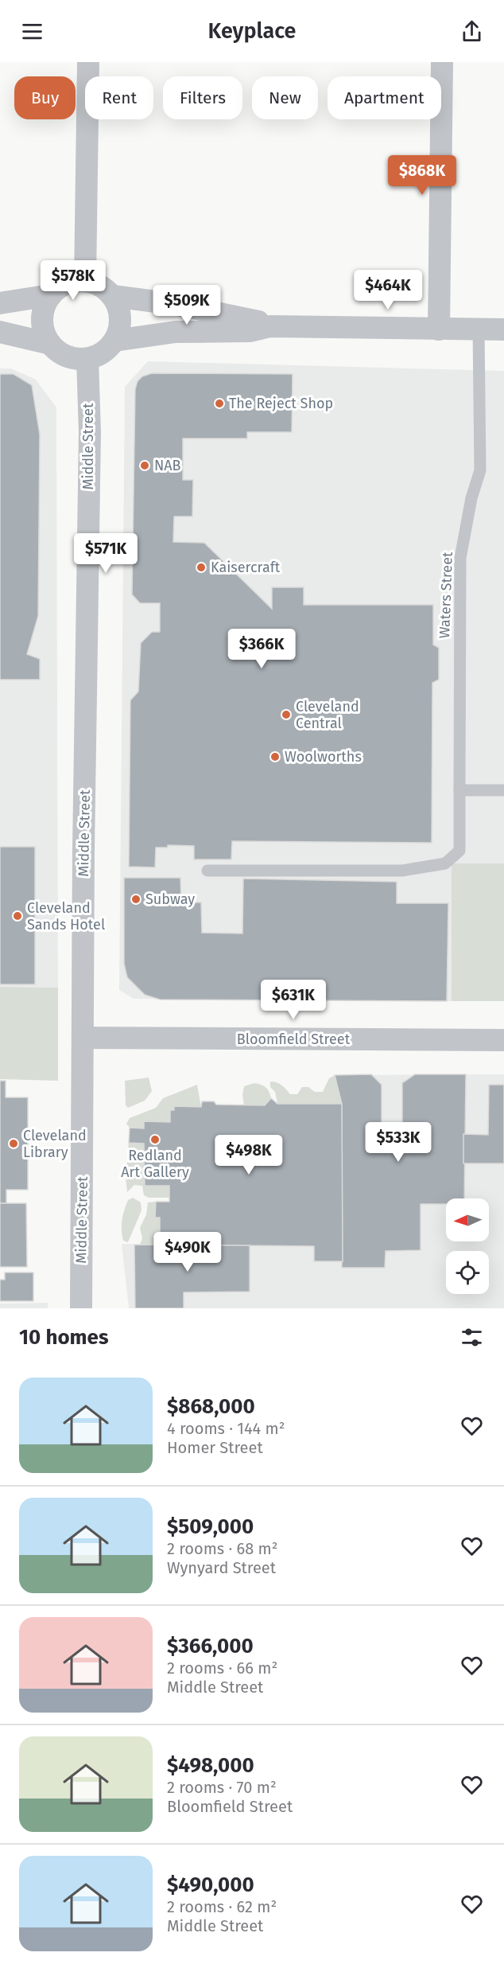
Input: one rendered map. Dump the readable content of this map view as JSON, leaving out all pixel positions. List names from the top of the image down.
{
  "streets": {
    "street": ["Middle Street", "Bloomfield Street"],
    "lane": ["Waters Street"]
  },
  "crossings": [
    ["Middle Street", "Bloomfield Street"]
  ],
  "places": [
    "The Reject Shop",
    "NAB",
    "Kaisercraft",
    "Cleveland Central",
    "Woolworths",
    "Subway",
    "Cleveland Sands Hotel",
    "Redland Art Gallery",
    "Cleveland Library"
  ],
  "north": "left",
  "page": {
    "header": "Keyplace",
    "chip": [
      "Buy",
      "Rent",
      "Filters",
      "New",
      "Apartment"
    ],
    "price": [
      "$868K",
      "$578K",
      "$464K",
      "$509K",
      "$571K",
      "$366K",
      "$631K",
      "$533K",
      "$498K",
      "$490K"
    ],
    "heading": "10 homes",
    "list": [
      {
        "name": "$868,000",
        "note": "4 rooms · 144 m² · Homer Street"
      },
      {
        "name": "$509,000",
        "note": "2 rooms · 68 m² · Wynyard Street"
      },
      {
        "name": "$366,000",
        "note": "2 rooms · 66 m² · Middle Street"
      },
      {
        "name": "$498,000",
        "note": "2 rooms · 70 m² · Bloomfield Street"
      },
      {
        "name": "$490,000",
        "note": "2 rooms · 62 m² · Middle Street"
      }
    ]
  }
}
